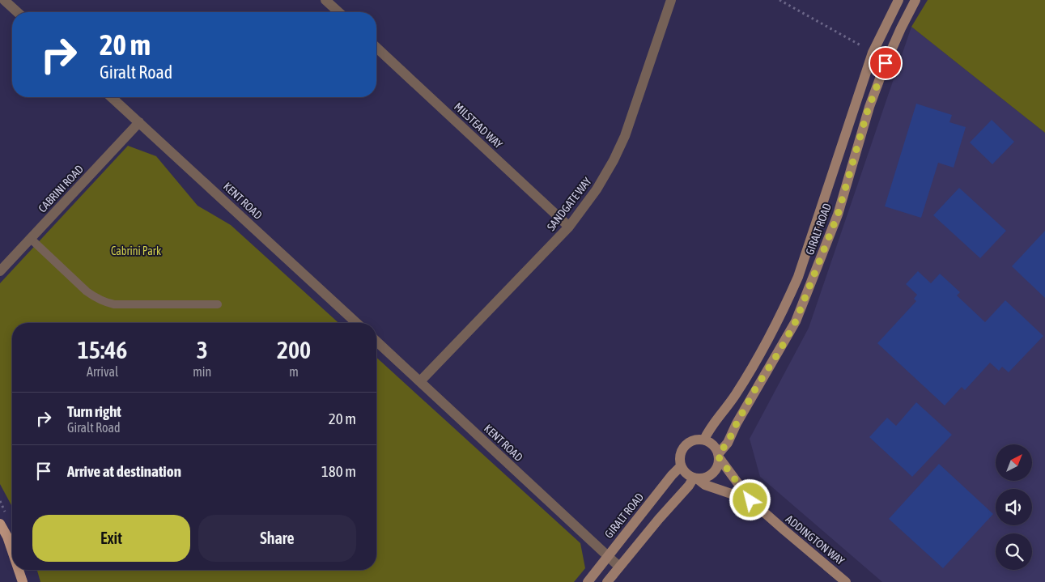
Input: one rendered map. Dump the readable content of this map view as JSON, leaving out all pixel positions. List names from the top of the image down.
{
  "streets": {
    "street": [
      "MILSTEAD WAY",
      "CABRINI ROAD",
      "KENT ROAD",
      "SANDGATE WAY",
      "GIRALT ROAD",
      "ADDINGTON WAY"
    ]
  },
  "crossings": [
    ["MILSTEAD WAY", "SANDGATE WAY"],
    ["CABRINI ROAD", "KENT ROAD"],
    ["KENT ROAD", "SANDGATE WAY"],
    ["KENT ROAD", "GIRALT ROAD"],
    ["GIRALT ROAD", "ADDINGTON WAY"]
  ],
  "parks": ["Cabrini Park"],
  "north": "top right",
  "page": {
    "turn": ["20 m", "Giralt Road"],
    "eta": [
      "15:46",
      "Arrival",
      "3",
      "min",
      "200",
      "m"
    ],
    "list": [
      {
        "name": "Turn right",
        "note": "Giralt Road",
        "value": "20 m"
      },
      {
        "name": "Arrive at destination",
        "value": "180 m"
      }
    ],
    "buttons": ["Exit", "Share"]
  }
}
